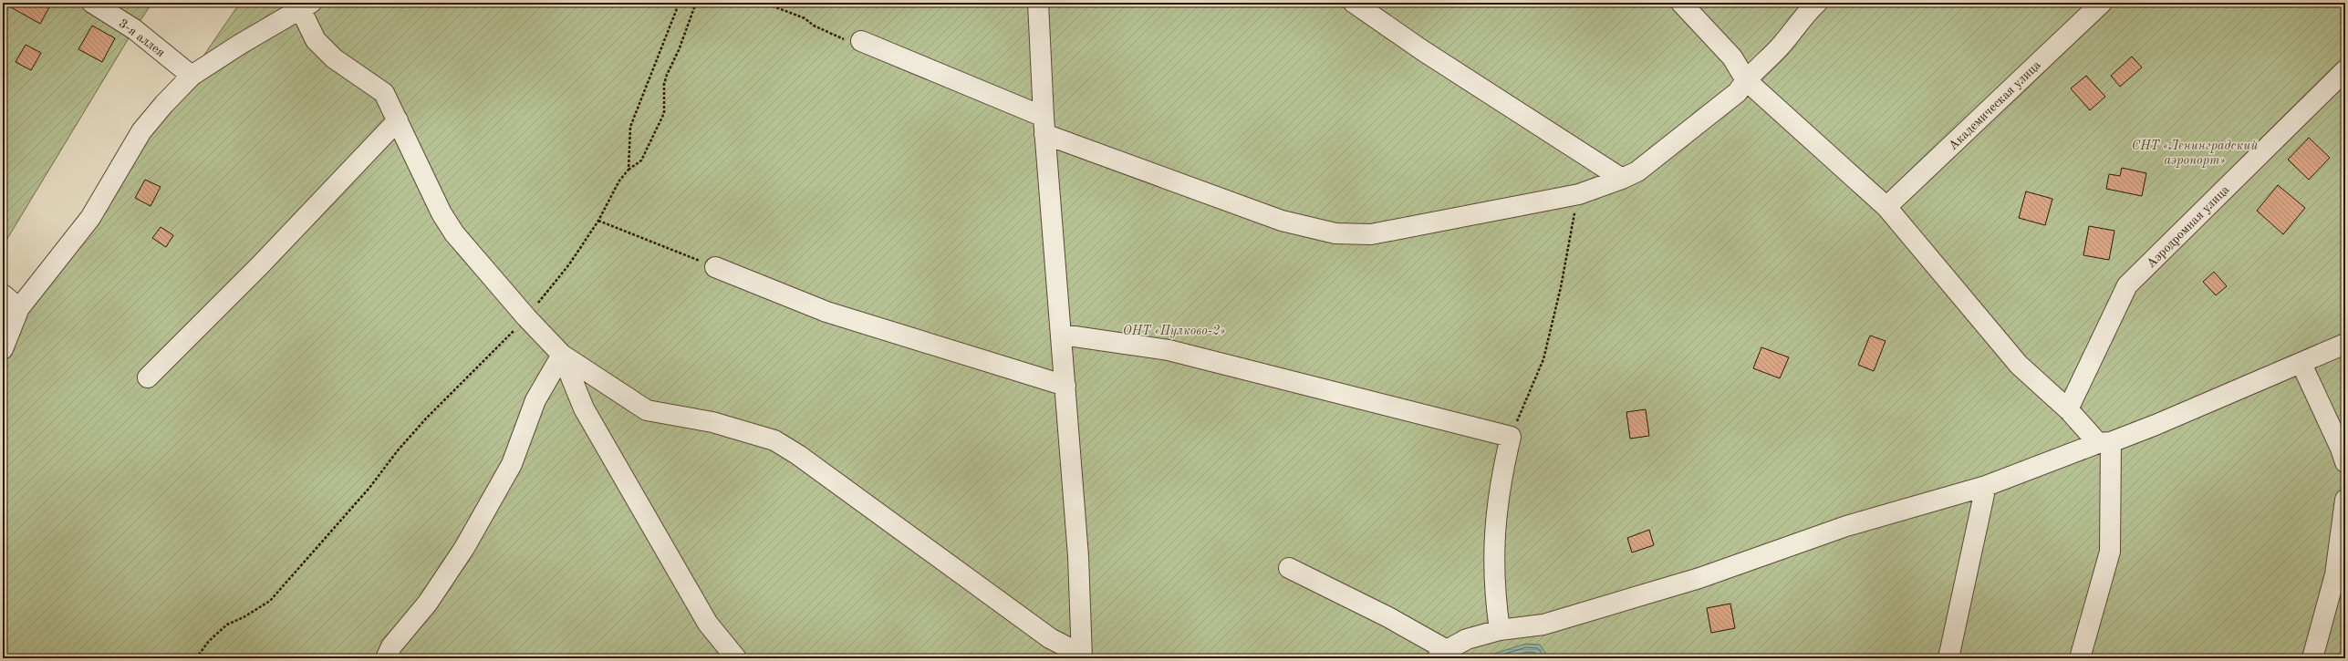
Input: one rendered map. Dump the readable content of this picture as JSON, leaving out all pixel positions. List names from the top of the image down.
{
  "streets": {
    "street": ["3-я аллея", "Академическая улица", "Аэродромная улица"]
  },
  "parks": ["СНТ «Ленинградский аэропорт»", "ОНТ «Пулково-2»"]
}
